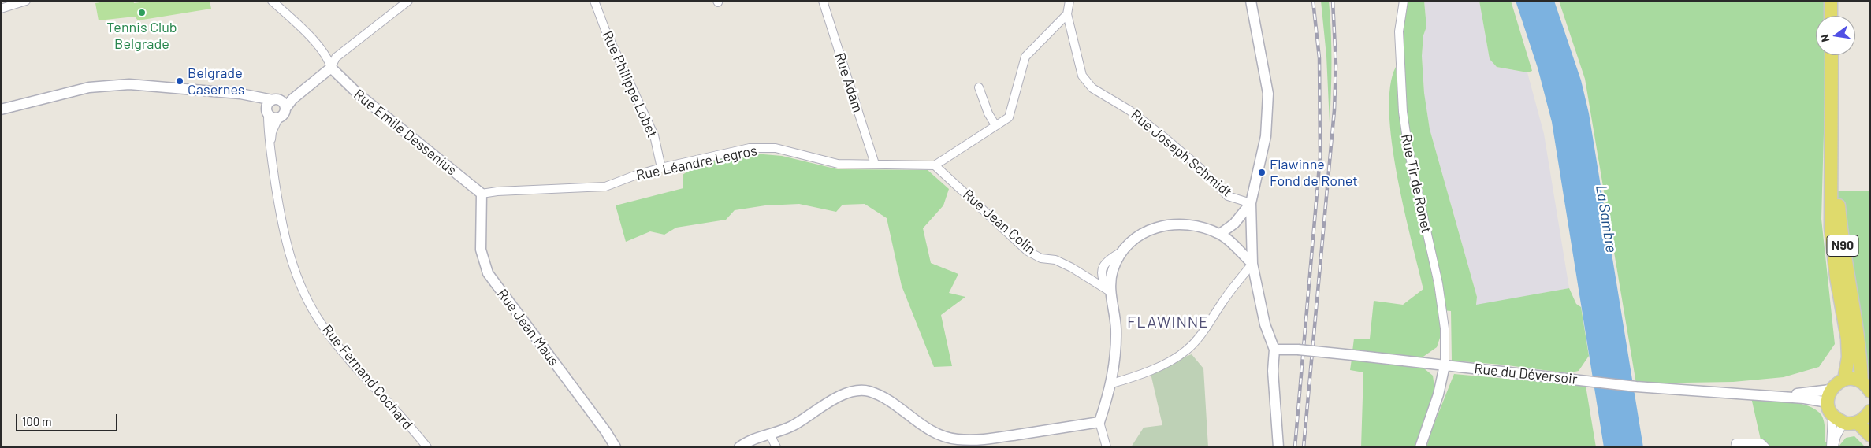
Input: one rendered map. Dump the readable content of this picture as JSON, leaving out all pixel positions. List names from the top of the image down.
{
  "streets": {
    "main road": ["N90"],
    "street": [
      "Rue Adam",
      "Rue Philippe Lobet",
      "Rue Emile Dessenius",
      "Rue Joseph Schmidt",
      "Rue Léandre Legros",
      "Rue Tir de Ronet",
      "Rue Jean Colin",
      "Rue Jean Maus",
      "Rue du Déversoir",
      "Rue Fernand Cochard"
    ]
  },
  "crossings": [
    ["Rue Adam", "Rue Léandre Legros"],
    ["Rue Philippe Lobet", "Rue Léandre Legros"],
    ["Rue Emile Dessenius", "Rue Léandre Legros"],
    ["Rue Emile Dessenius", "Rue Jean Maus"],
    ["Rue Léandre Legros", "Rue Jean Colin"],
    ["Rue Léandre Legros", "Rue Jean Maus"],
    ["Rue Tir de Ronet", "Rue du Déversoir"]
  ],
  "districts": ["FLAWINNE"],
  "water": ["La Sambre"],
  "places": ["Tennis Club Belgrade", "Belgrade Casernes", "Flawinne Fond de Ronet"],
  "scale_bar": "100 m",
  "north": "left"
}
